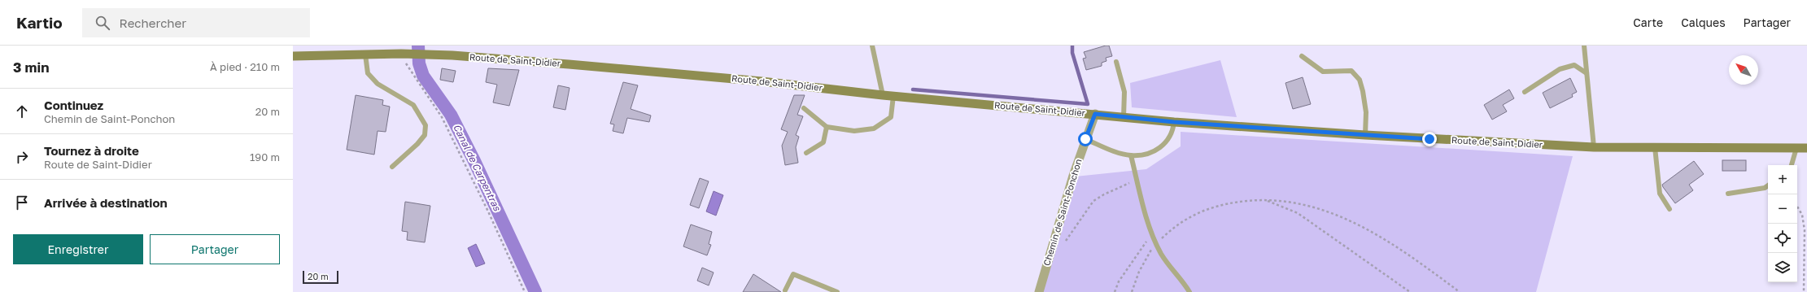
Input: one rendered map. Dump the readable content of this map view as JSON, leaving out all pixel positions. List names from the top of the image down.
{
  "streets": {
    "main road": ["Route de Saint-Didier"],
    "street": ["Chemin de Saint-Ponchon"]
  },
  "crossings": [
    ["Route de Saint-Didier", "Chemin de Saint-Ponchon"]
  ],
  "water": ["Canal de Carpentras"],
  "scale_bar": "20 m",
  "north": "top left",
  "page": {
    "header": "Kartio",
    "search": "Rechercher",
    "nav": ["Carte", "Calques", "Partager"],
    "heading": ["3 min", "À pied · 210 m"],
    "list": [
      ["Continuez", "Chemin de Saint-Ponchon", "20 m"],
      ["Tournez à droite", "Route de Saint-Didier", "190 m"],
      "Arrivée à destination"
    ],
    "map_buttons": ["+", "−"],
    "buttons": ["Enregistrer", "Partager"],
    "scale": "20 m"
  }
}
